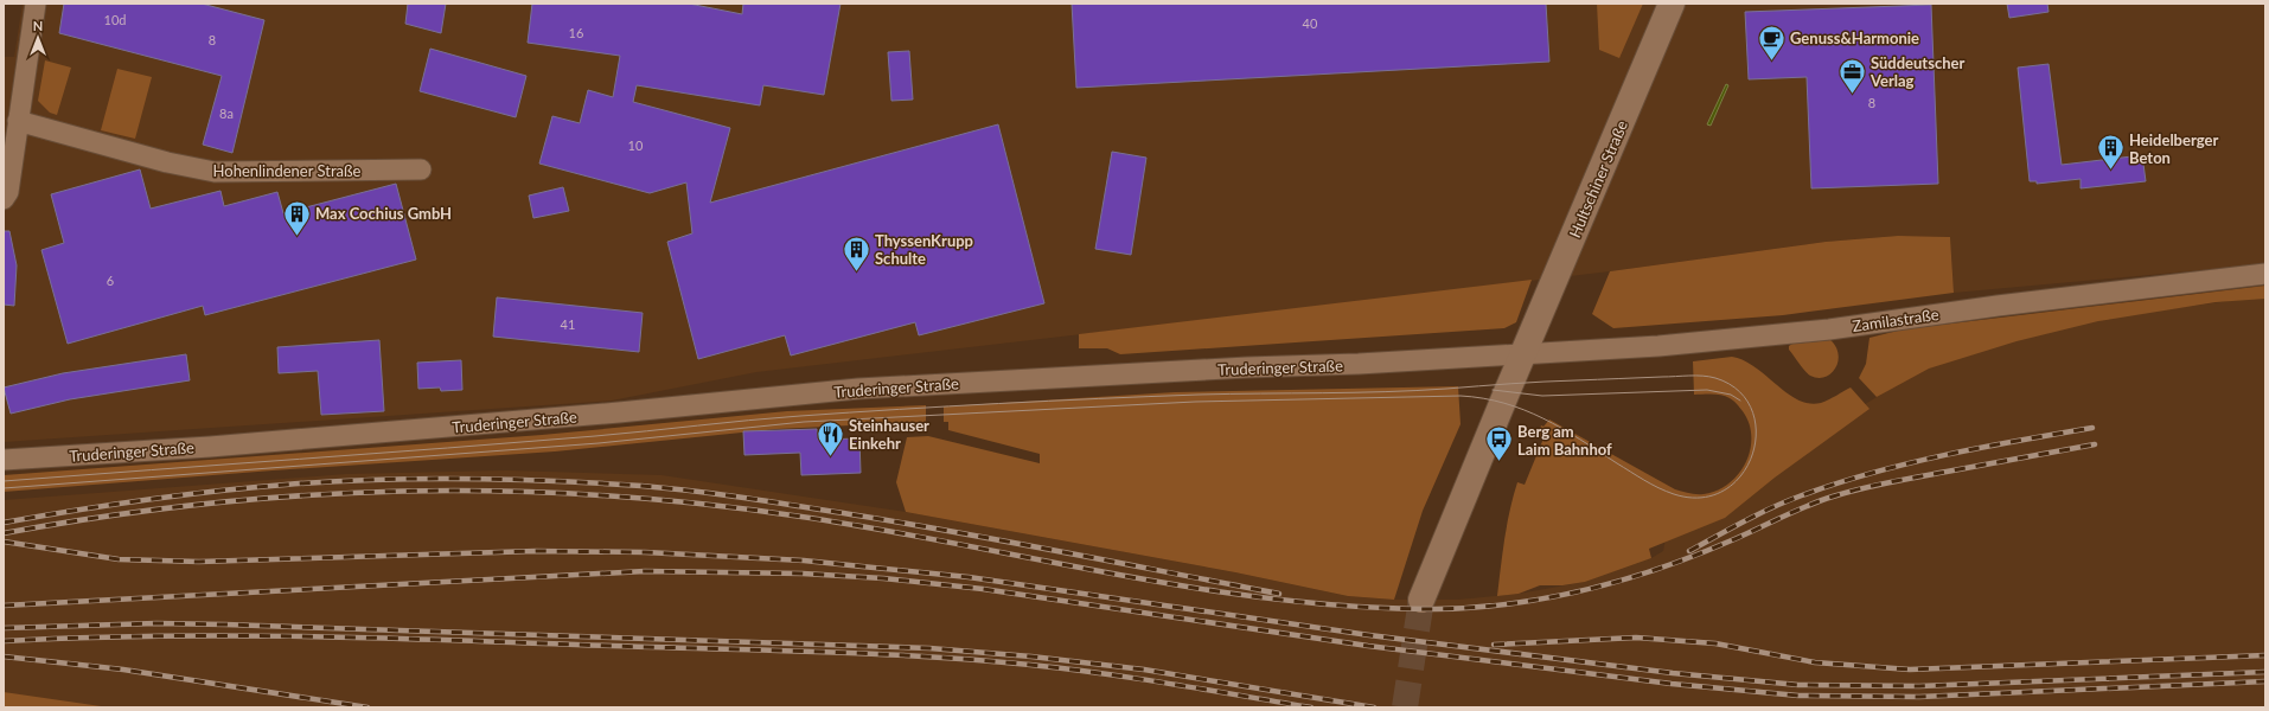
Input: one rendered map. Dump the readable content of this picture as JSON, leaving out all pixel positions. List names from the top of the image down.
{
  "streets": {
    "main road": ["Hultschiner Straße"],
    "street": ["Hohenlindener Straße", "Zamilastraße", "Truderinger Straße"]
  },
  "crossings": [
    ["Hultschiner Straße", "Zamilastraße"],
    ["Hultschiner Straße", "Truderinger Straße"],
    ["Zamilastraße", "Truderinger Straße"]
  ],
  "places": {
    "cafe": ["Genuss&Harmonie"],
    "office": ["Süddeutscher Verlag"],
    "building": ["Heidelberger Beton", "Max Cochius GmbH", "ThyssenKrupp Schulte"],
    "restaurant": ["Steinhauser Einkehr"],
    "bus stop": ["Berg am Laim Bahnhof"]
  },
  "house_numbers": [
    "10d",
    "40",
    "16",
    "8",
    "8",
    "8a",
    "10",
    "6",
    "41"
  ],
  "north": "top"
}
